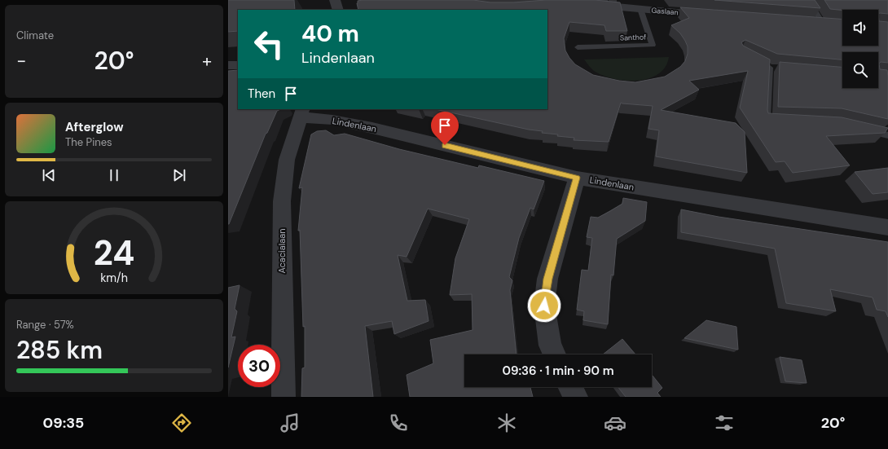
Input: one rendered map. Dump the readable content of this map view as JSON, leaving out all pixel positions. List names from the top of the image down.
{
  "streets": {
    "street": ["Gaslaan", "Lindenlaan", "Acacialaan"],
    "lane": ["Santhof"]
  },
  "crossings": [
    ["Gaslaan", "Santhof"],
    ["Lindenlaan", "Acacialaan"]
  ],
  "page": {
    "tile": [
      "Climate",
      ["Range · 57%", "285 km"]
    ],
    "turn": ["40 m", "Lindenlaan"],
    "heat": ["−", "20°", "+"],
    "then": "Then",
    "song": ["Afterglow", "The Pines"],
    "limit": "30",
    "trip": "09:36 · 1 min · 90 m",
    "tabs": ["09:35", "20°"],
    "gauge": ["24", "km/h"]
  }
}
